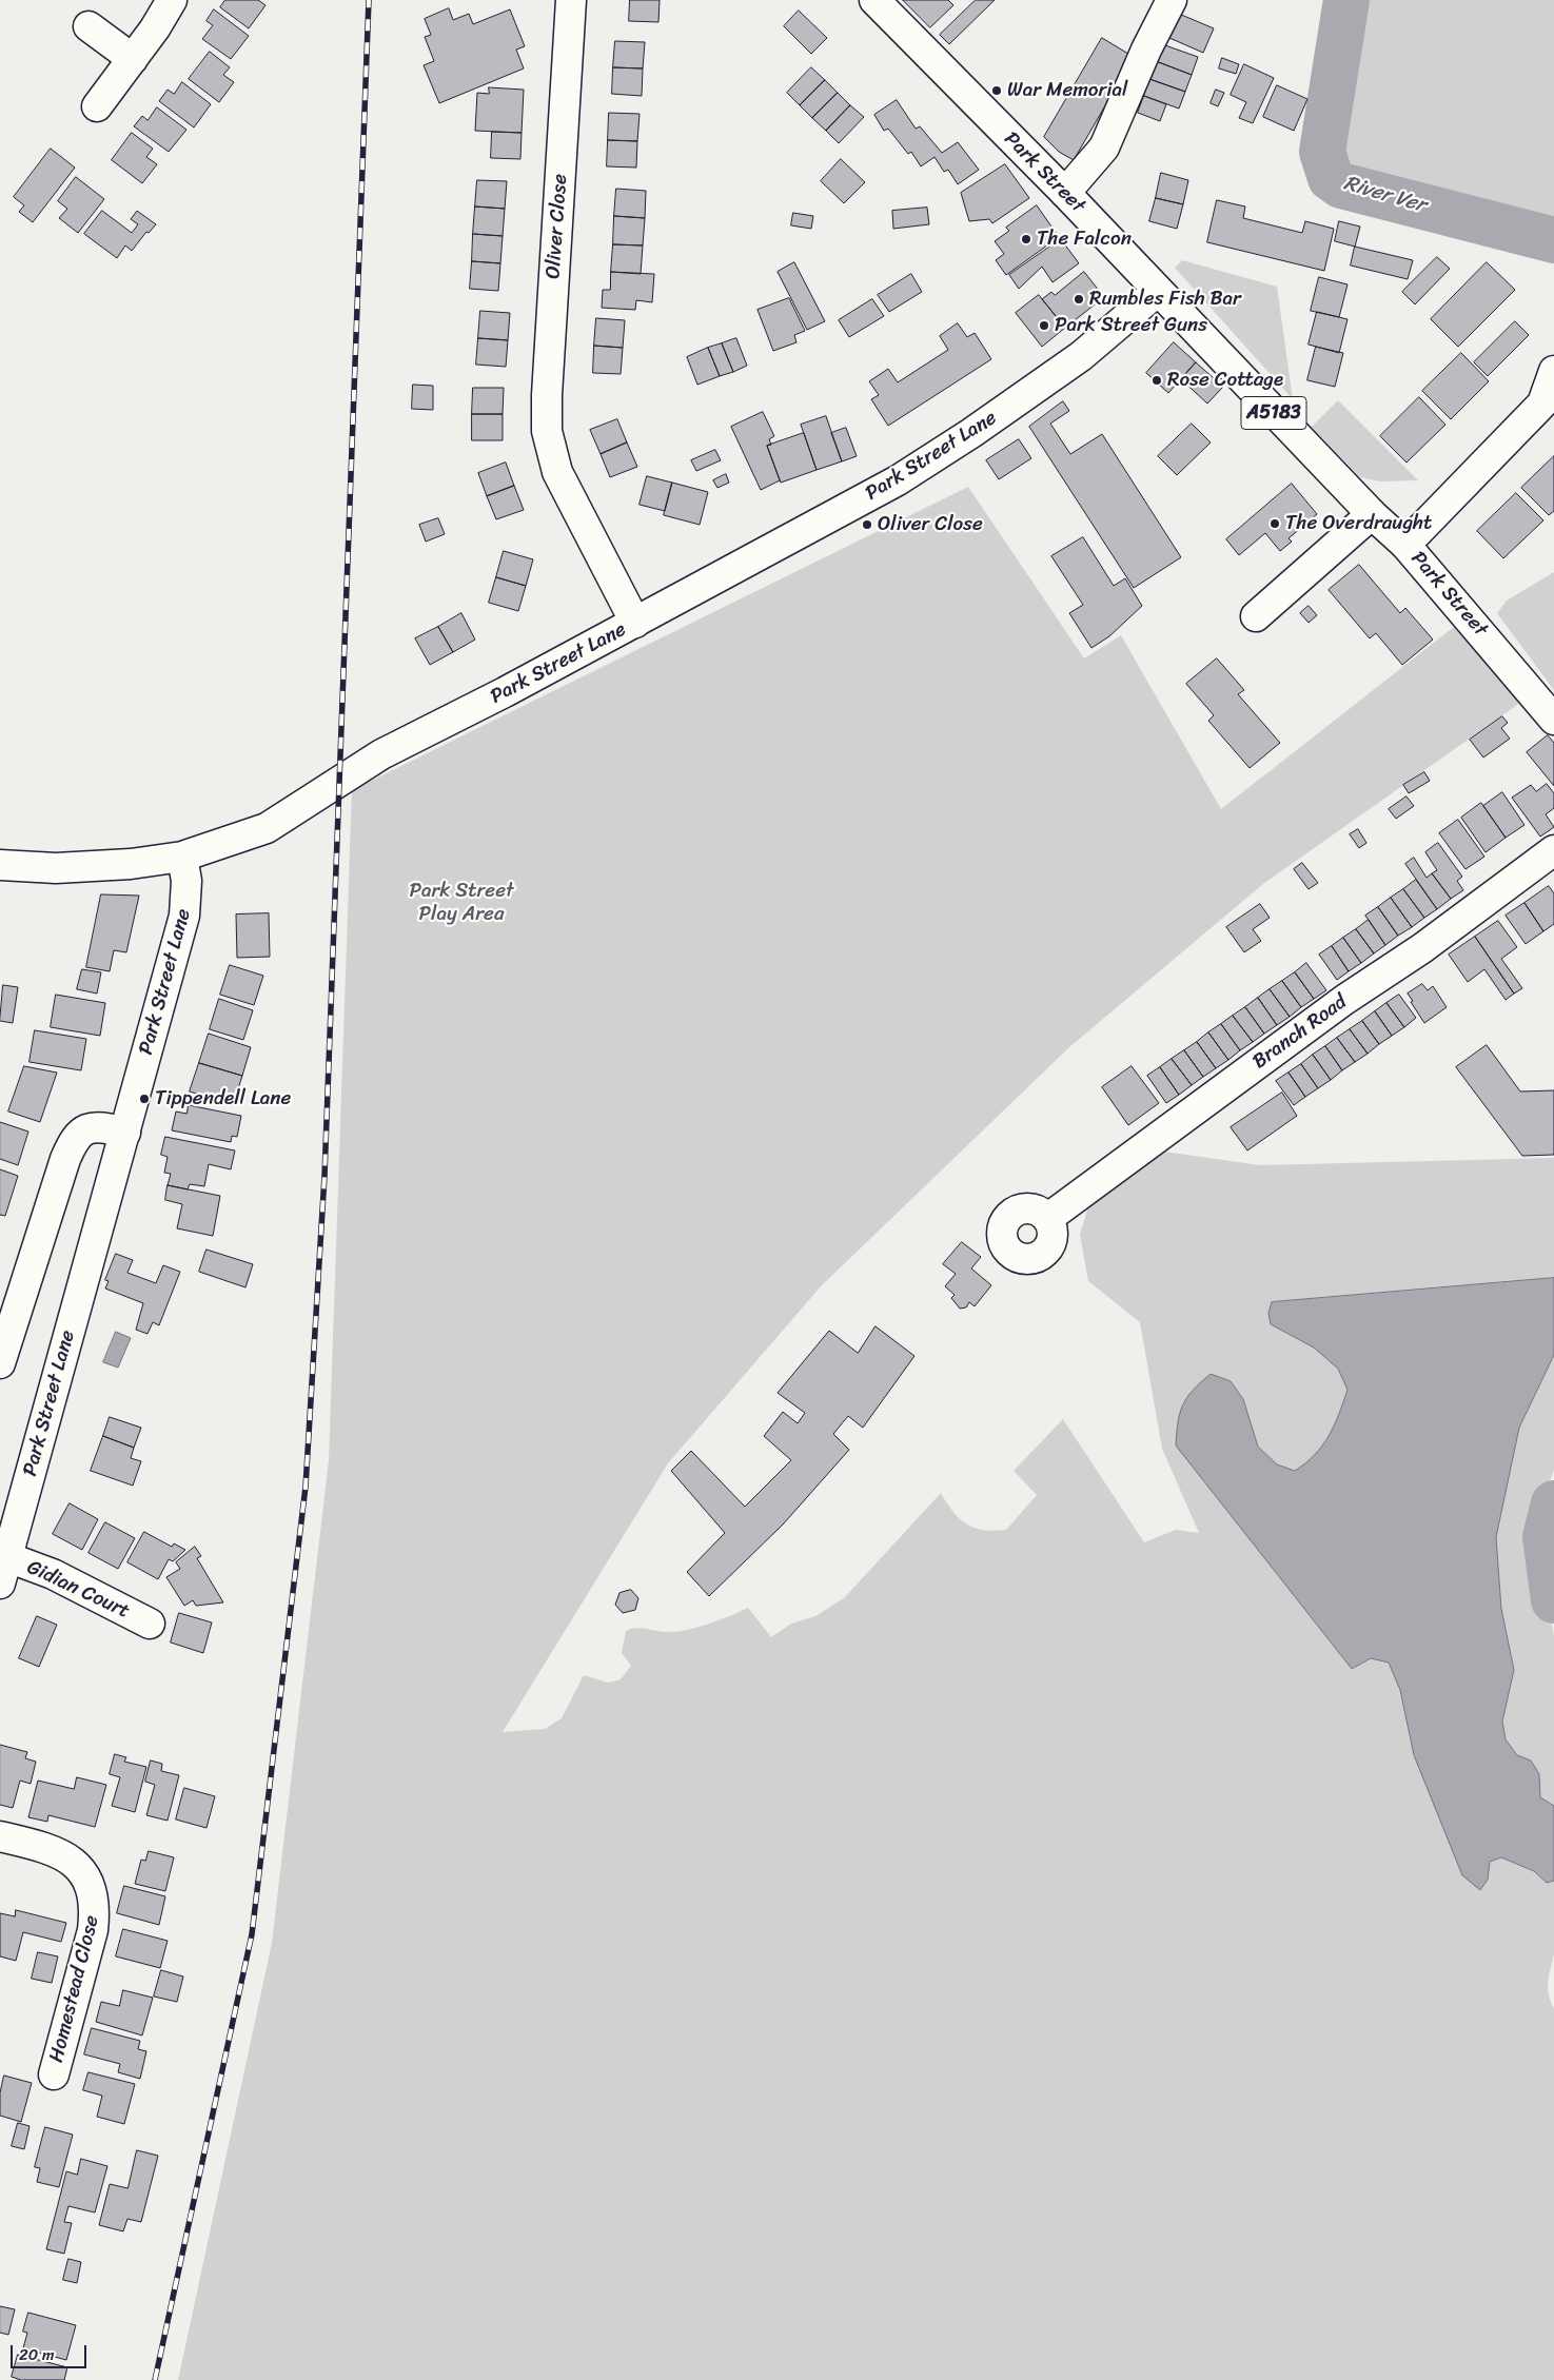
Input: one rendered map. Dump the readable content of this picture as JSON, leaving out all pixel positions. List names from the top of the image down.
{
  "streets": {
    "street": [
      "Park Street",
      "Oliver Close",
      "A5183",
      "Park Street Lane",
      "Branch Road",
      "Gidian Court",
      "Homestead Close"
    ]
  },
  "crossings": [
    ["Park Street", "Park Street Lane"],
    ["Oliver Close", "Park Street Lane"],
    ["Park Street Lane", "Gidian Court"]
  ],
  "water": ["River Ver"],
  "parks": ["Park Street Play Area"],
  "places": [
    "War Memorial",
    "The Falcon",
    "Rumbles Fish Bar",
    "Park Street Guns",
    "Rose Cottage",
    "The Overdraught",
    "Oliver Close",
    "Tippendell Lane"
  ],
  "scale_bar": "20 m"
}
